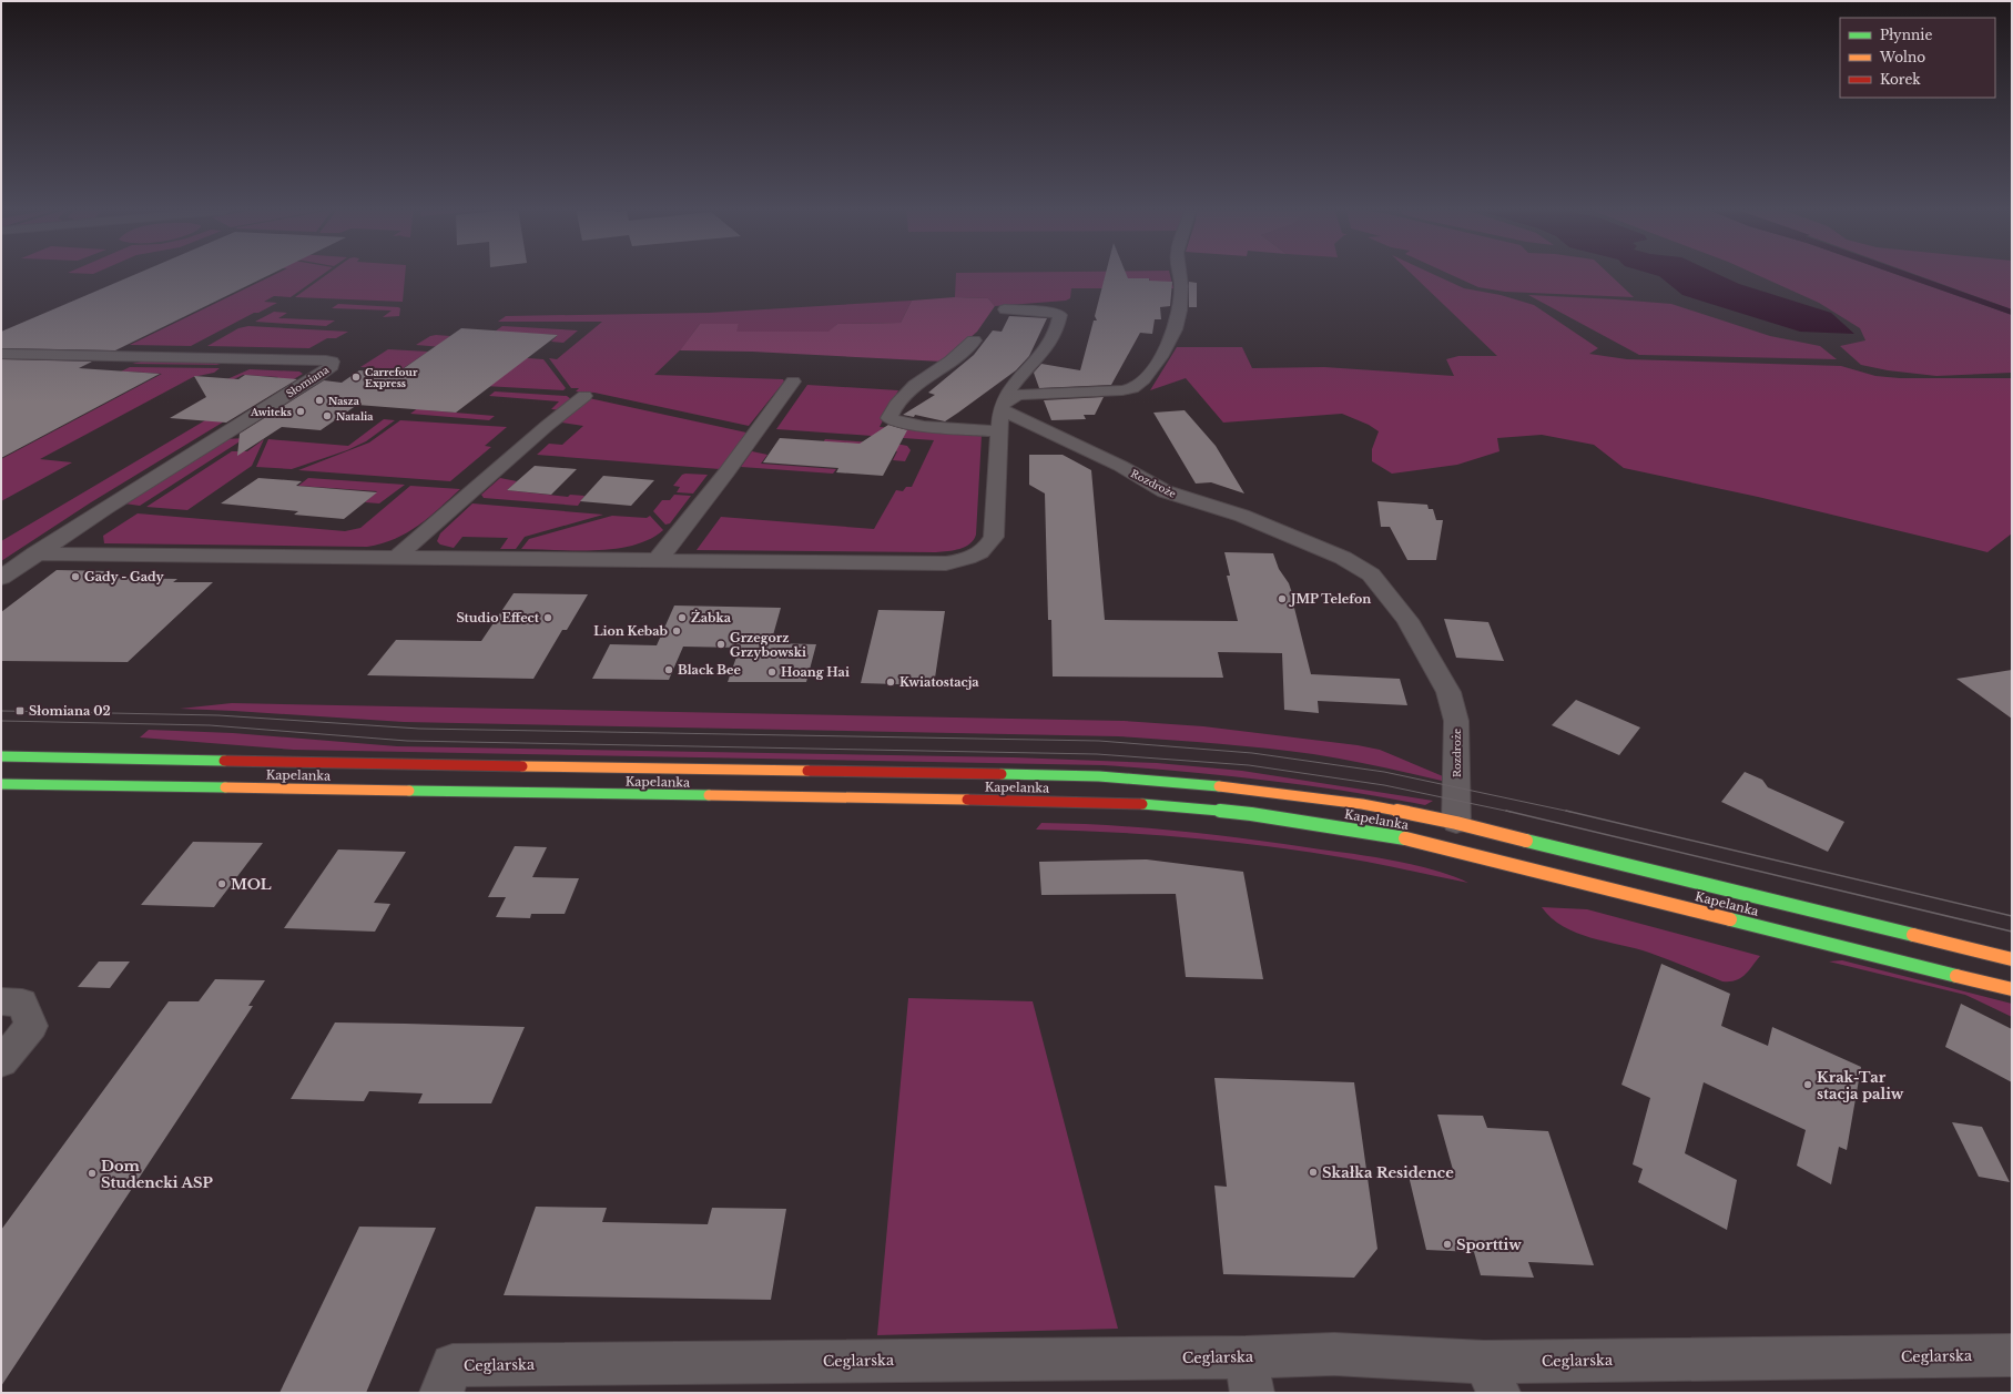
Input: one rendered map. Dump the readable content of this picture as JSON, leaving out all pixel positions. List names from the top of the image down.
{
  "streets": {
    "main road": ["Kapelanka"],
    "street": ["Słomiana", "Rozdroże", "Ceglarska"]
  },
  "crossings": [
    ["Rozdroże", "Kapelanka"]
  ],
  "places": {
    "other": [
      "Carrefour Express",
      "Nasza",
      "Awiteks",
      "Natalia",
      "Gady - Gady",
      "JMP Telefon",
      "Studio Effect",
      "Żabka",
      "Lion Kebab",
      "Grzegorz Grzybowski",
      "Black Bee",
      "Hoang Hai",
      "Kwiatostacja",
      "MOL",
      "Krak-Tar stacja paliw",
      "Skałka Residence",
      "Dom Studencki ASP",
      "Sporttiw"
    ],
    "transit": ["Słomiana 02"]
  },
  "legend": ["Płynnie", "Wolno", "Korek"]
}
